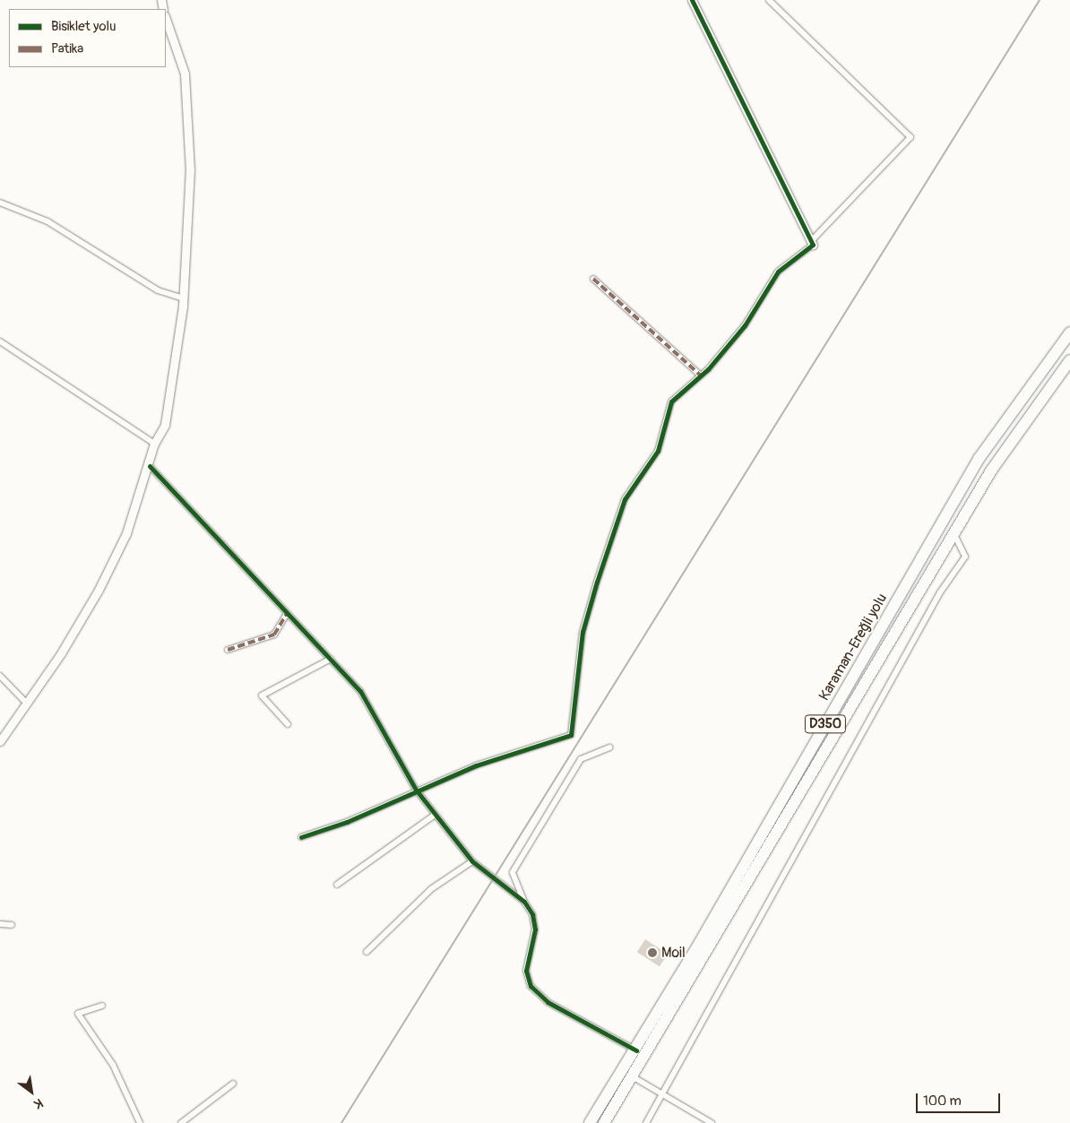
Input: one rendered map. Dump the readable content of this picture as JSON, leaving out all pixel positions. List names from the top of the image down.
{
  "streets": {
    "highway": ["Karaman-Ereğli yolu", "D350"]
  },
  "places": ["Moil"],
  "legend": ["Bisiklet yolu", "Patika"],
  "scale_bar": "100 m",
  "north": "bottom right"
}
